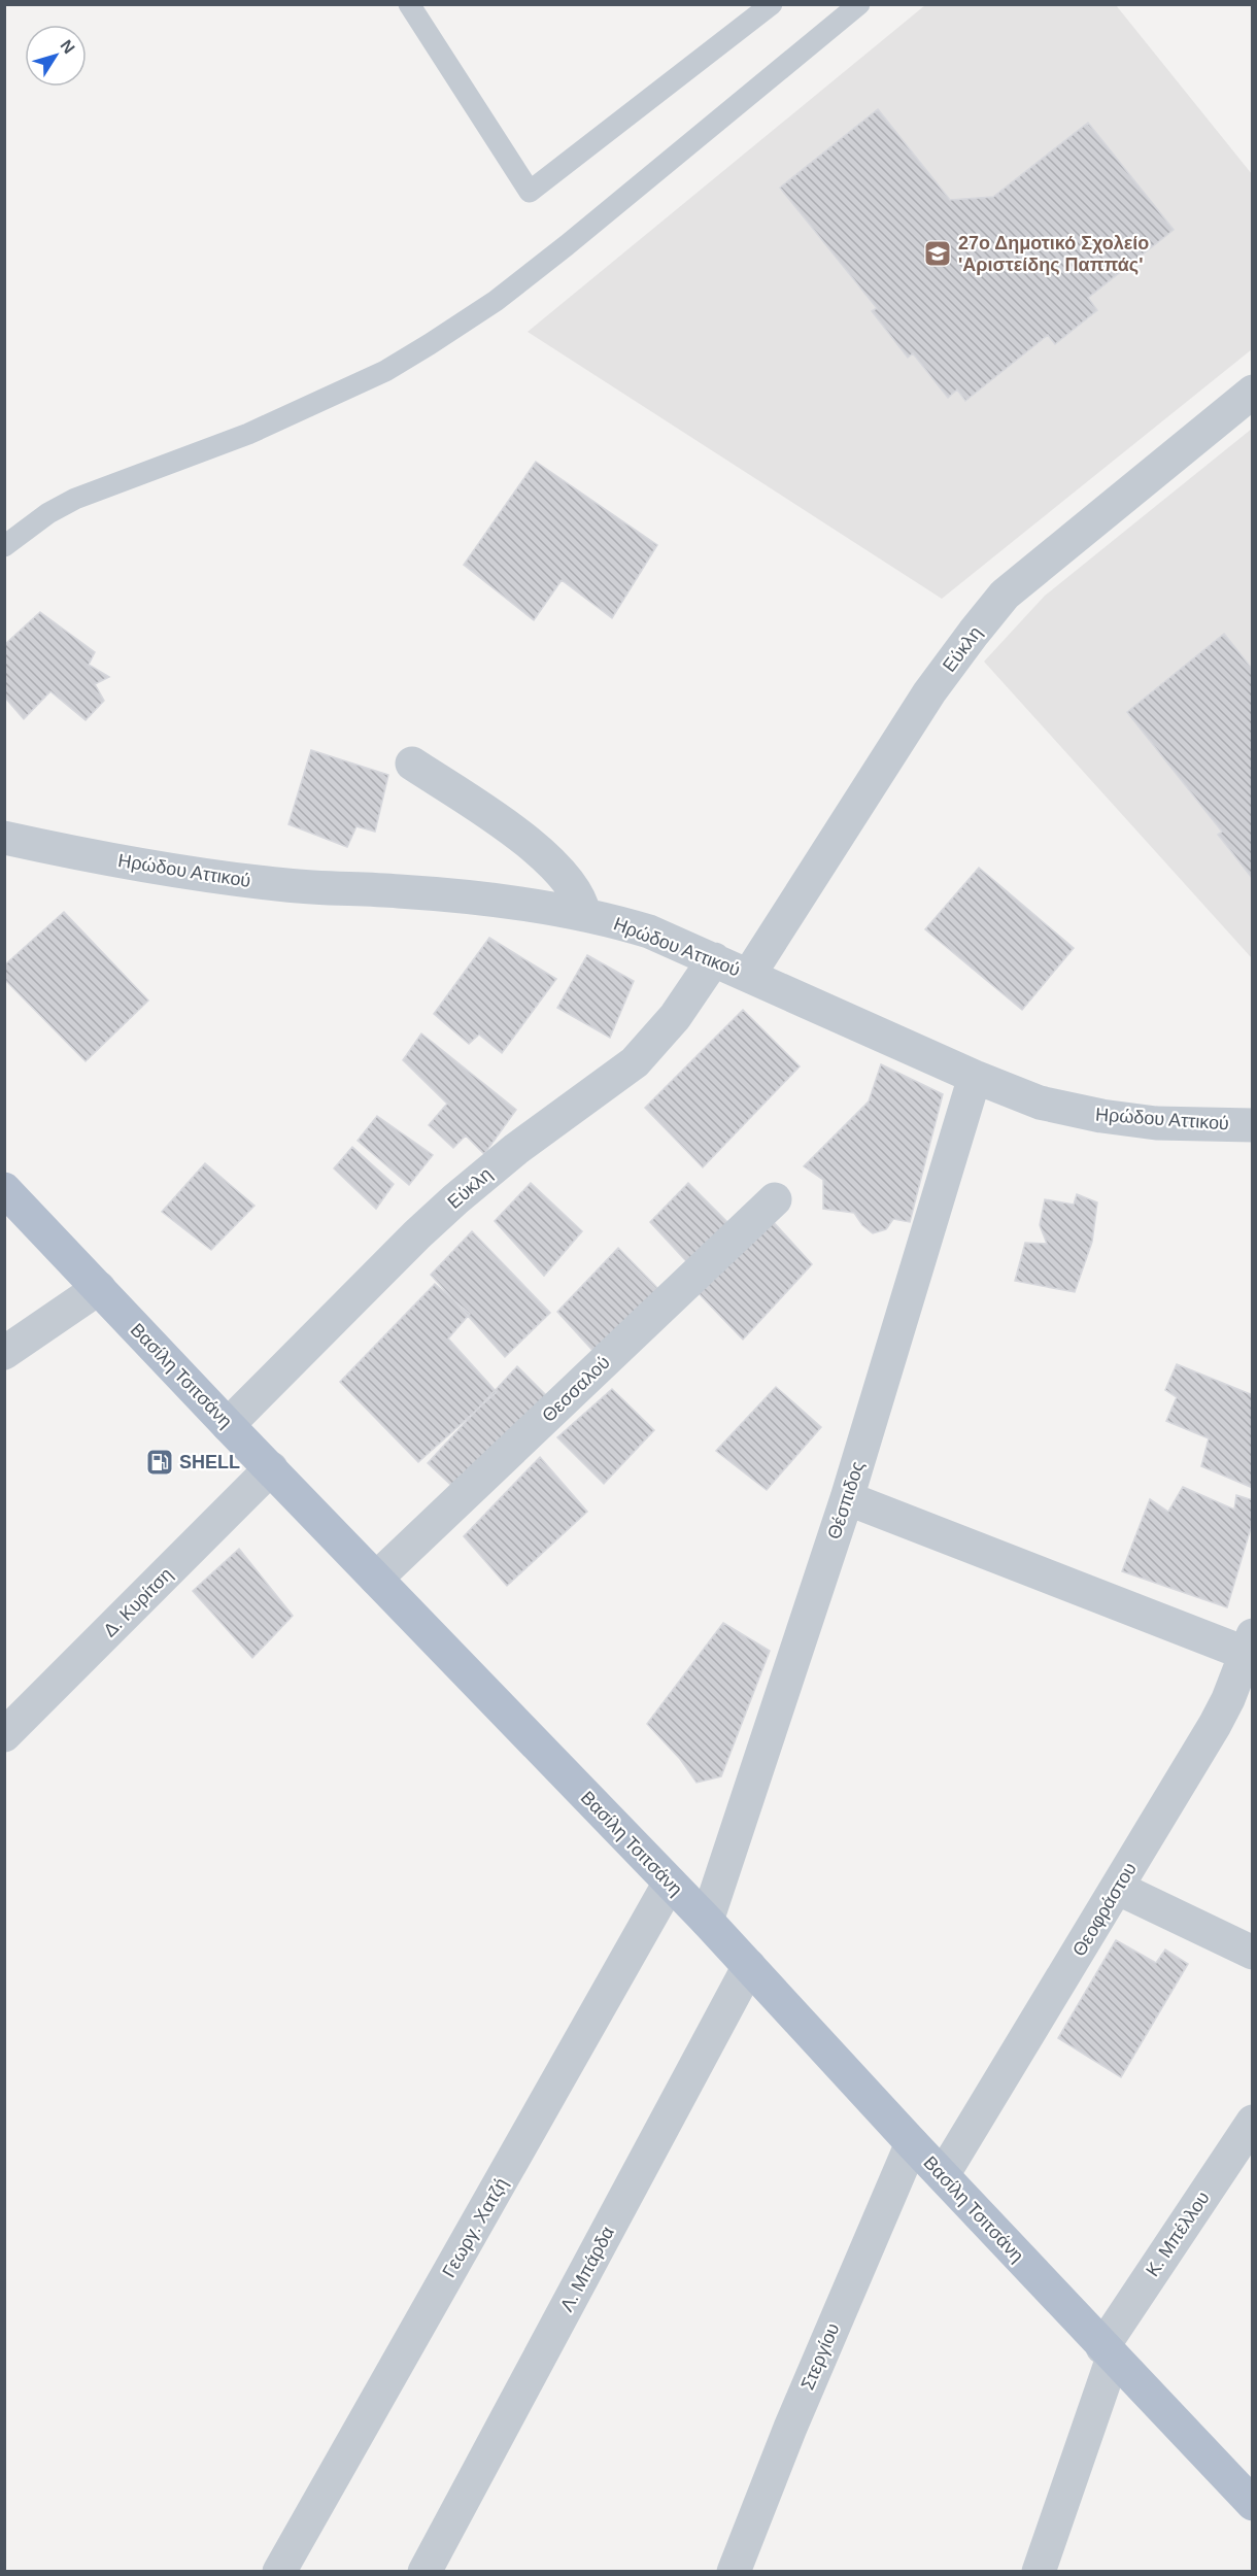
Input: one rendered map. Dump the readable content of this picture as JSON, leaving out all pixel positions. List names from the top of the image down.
{
  "streets": {
    "main road": ["Βασίλη Τσιτσάνη"],
    "street": [
      "Εύκλη",
      "Ηρώδου Αττικού",
      "Θεσσαλού",
      "Θέσπιδος",
      "Δ. Κυρίτση",
      "Θεοφράστου",
      "Γεωργ. Χατζή",
      "Κ. Μπέλλου",
      "Λ. Μπάρδα",
      "Στεργίου"
    ]
  },
  "crossings": [
    ["Εύκλη", "Ηρώδου Αττικού"],
    ["Εύκλη", "Βασίλη Τσιτσάνη"],
    ["Ηρώδου Αττικού", "Θέσπιδος"],
    ["Βασίλη Τσιτσάνη", "Θεσσαλού"],
    ["Βασίλη Τσιτσάνη", "Θέσπιδος"],
    ["Βασίλη Τσιτσάνη", "Δ. Κυρίτση"],
    ["Βασίλη Τσιτσάνη", "Θεοφράστου"],
    ["Βασίλη Τσιτσάνη", "Γεωργ. Χατζή"],
    ["Βασίλη Τσιτσάνη", "Κ. Μπέλλου"],
    ["Βασίλη Τσιτσάνη", "Λ. Μπάρδα"],
    ["Βασίλη Τσιτσάνη", "Στεργίου"]
  ],
  "places": {
    "school or university": ["27ο Δημοτικό Σχολείο 'Αριστείδης Παππάς'"],
    "fuel station": ["SHELL"]
  },
  "north": "top right"
}
